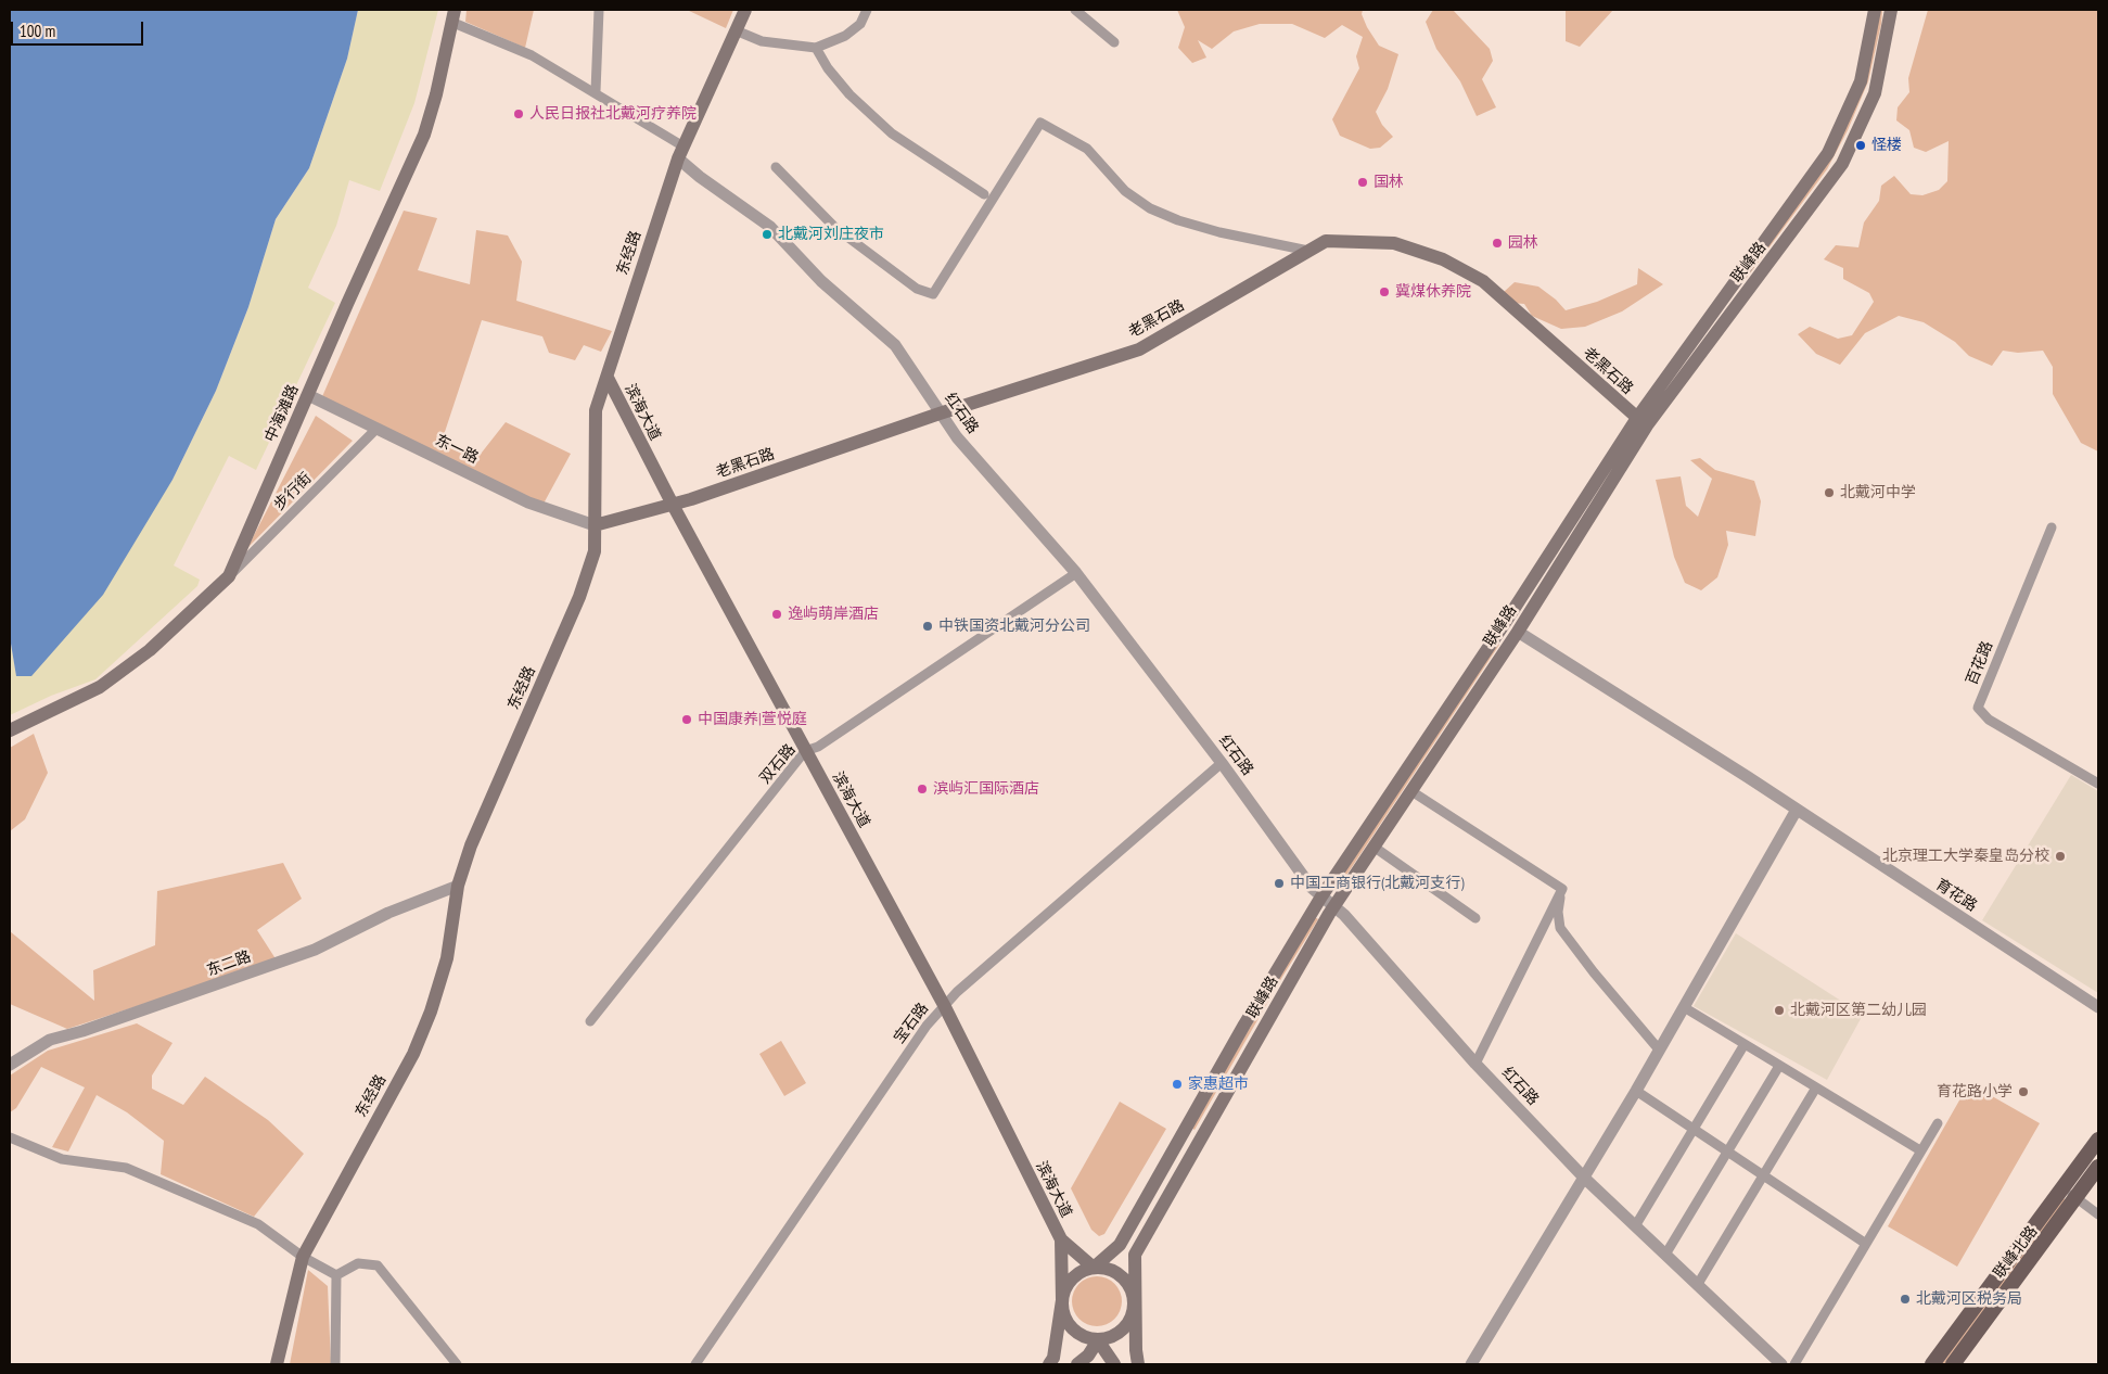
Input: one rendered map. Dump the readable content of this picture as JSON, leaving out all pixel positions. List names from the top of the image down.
{
  "streets": {
    "main road": [
      "东经路",
      "联峰路",
      "老黑石路",
      "滨海大道",
      "中海滩路",
      "联峰北路"
    ],
    "street": [
      "红石路",
      "东一路",
      "步行街",
      "百花路",
      "双石路",
      "育花路",
      "东二路",
      "宝石路"
    ]
  },
  "crossings": [
    ["东经路", "老黑石路"],
    ["东经路", "滨海大道"],
    ["东经路", "红石路"],
    ["东经路", "东一路"],
    ["东经路", "东二路"],
    ["联峰路", "老黑石路"],
    ["联峰路", "红石路"],
    ["联峰路", "育花路"],
    ["老黑石路", "滨海大道"],
    ["老黑石路", "红石路"],
    ["老黑石路", "东一路"],
    ["滨海大道", "双石路"],
    ["滨海大道", "宝石路"],
    ["中海滩路", "东一路"],
    ["中海滩路", "步行街"],
    ["红石路", "双石路"],
    ["红石路", "宝石路"],
    ["东一路", "步行街"]
  ],
  "places": [
    "人民日报社北戴河疗养院",
    "怪楼",
    "国林",
    "北戴河刘庄夜市",
    "园林",
    "冀煤休养院",
    "北戴河中学",
    "逸屿萌岸酒店",
    "中铁国资北戴河分公司",
    "中国康养|萱悦庭",
    "滨屿汇国际酒店",
    "北京理工大学秦皇岛分校",
    "中国工商银行(北戴河支行)",
    "北戴河区第二幼儿园",
    "家惠超市",
    "育花路小学",
    "北戴河区税务局"
  ],
  "scale_bar": "100 m"
}
